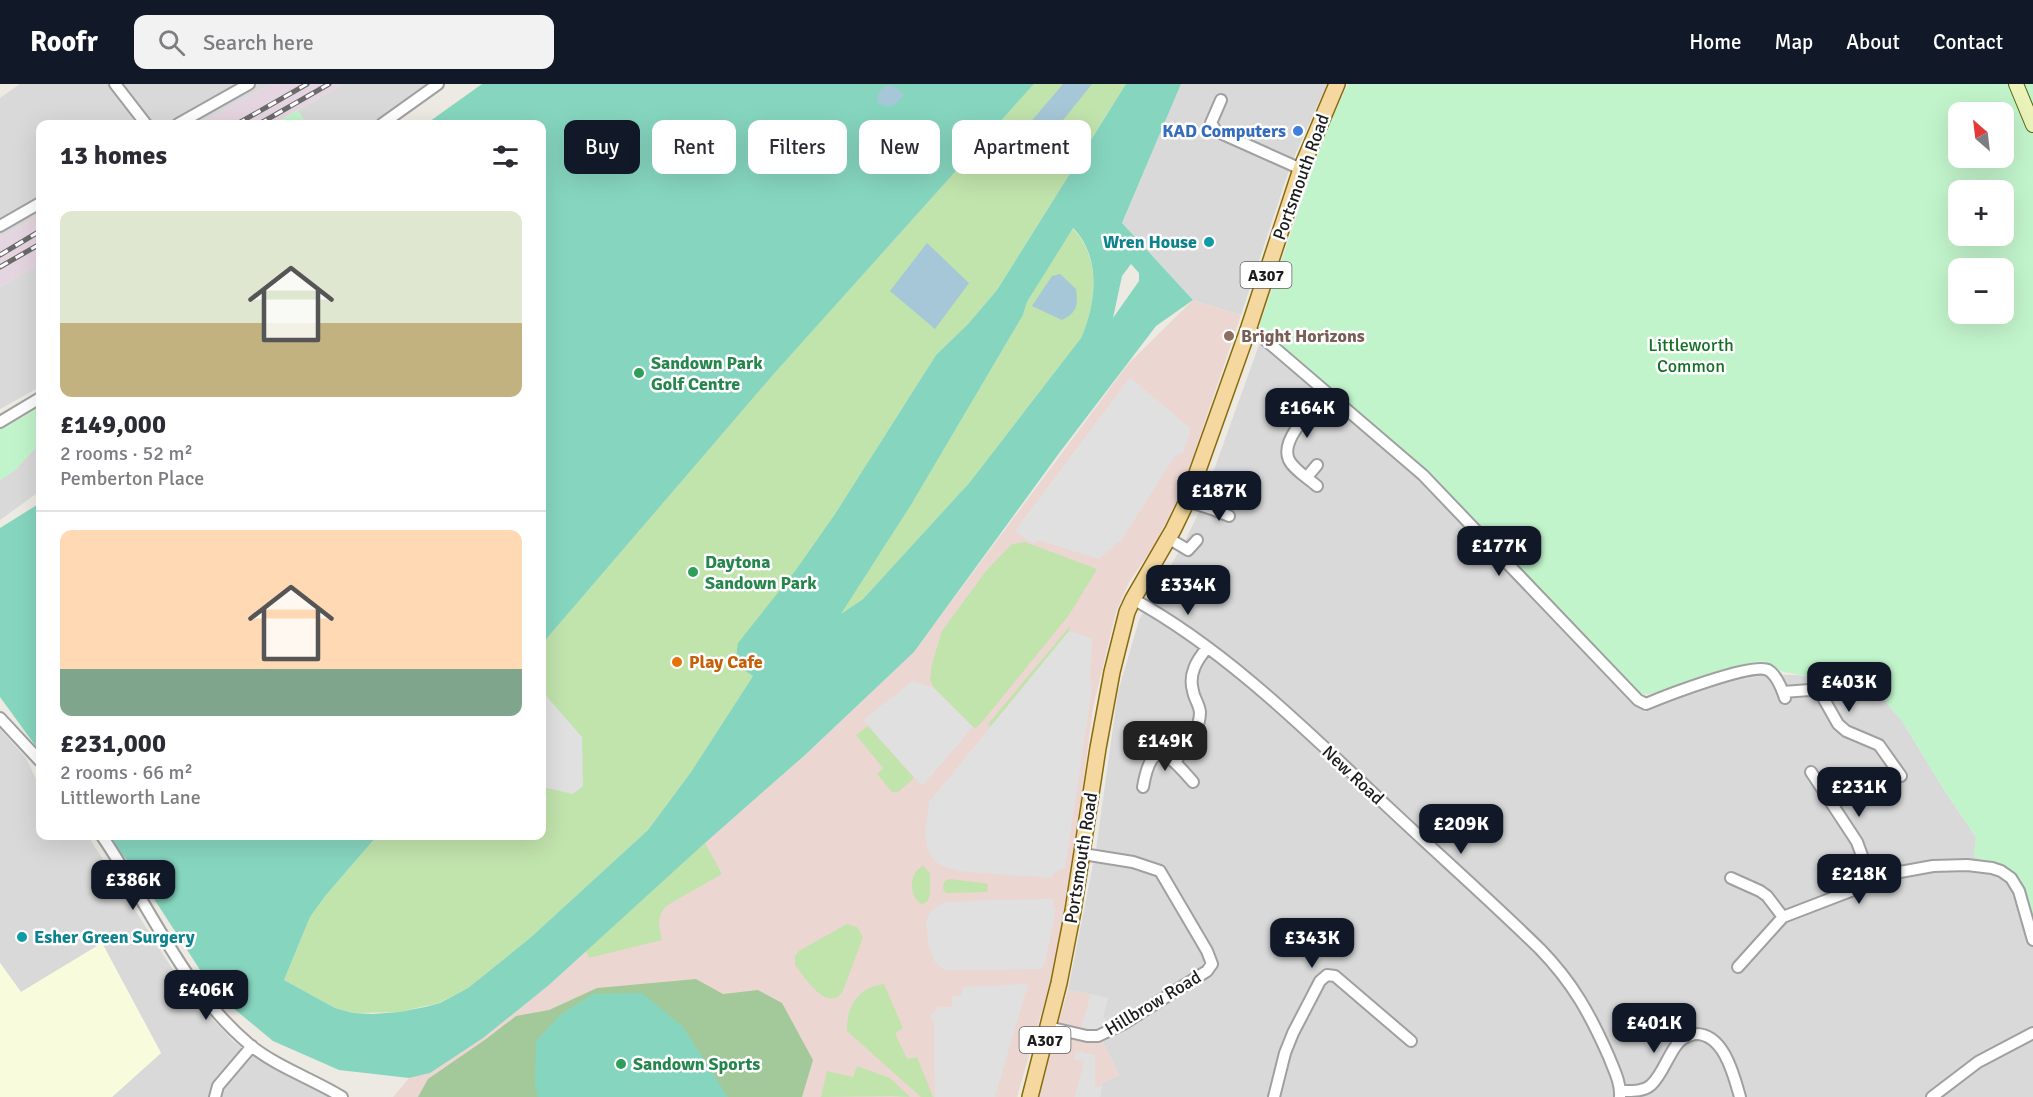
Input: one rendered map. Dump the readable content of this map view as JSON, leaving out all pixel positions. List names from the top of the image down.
{
  "streets": {
    "main road": ["Portsmouth Road", "A307"],
    "street": ["New Road", "Hillbrow Road"]
  },
  "crossings": [
    ["Portsmouth Road", "New Road"],
    ["Portsmouth Road", "Hillbrow Road"]
  ],
  "parks": ["Littleworth Common"],
  "places": [
    "KAD Computers",
    "Wren House",
    "Bright Horizons",
    "Sandown Park Golf Centre",
    "Daytona Sandown Park",
    "Play Cafe",
    "Esher Green Surgery",
    "Sandown Sports"
  ],
  "north": "top left",
  "page": {
    "header": "Roofr",
    "search": "Search here",
    "nav": [
      "Home",
      "Map",
      "About",
      "Contact"
    ],
    "map_buttons": ["+", "−"],
    "chip": [
      "Buy",
      "Rent",
      "Filters",
      "New",
      "Apartment"
    ],
    "heading": "13 homes",
    "list": [
      {
        "name": "£149,000",
        "note": "2 rooms · 52 m² · Pemberton Place"
      },
      {
        "name": "£231,000",
        "note": "2 rooms · 66 m² · Littleworth Lane"
      }
    ],
    "price": [
      "£164K",
      "£187K",
      "£177K",
      "£334K",
      "£403K",
      "£149K",
      "£231K",
      "£209K",
      "£218K",
      "£386K",
      "£343K",
      "£406K",
      "£401K"
    ]
  }
}
